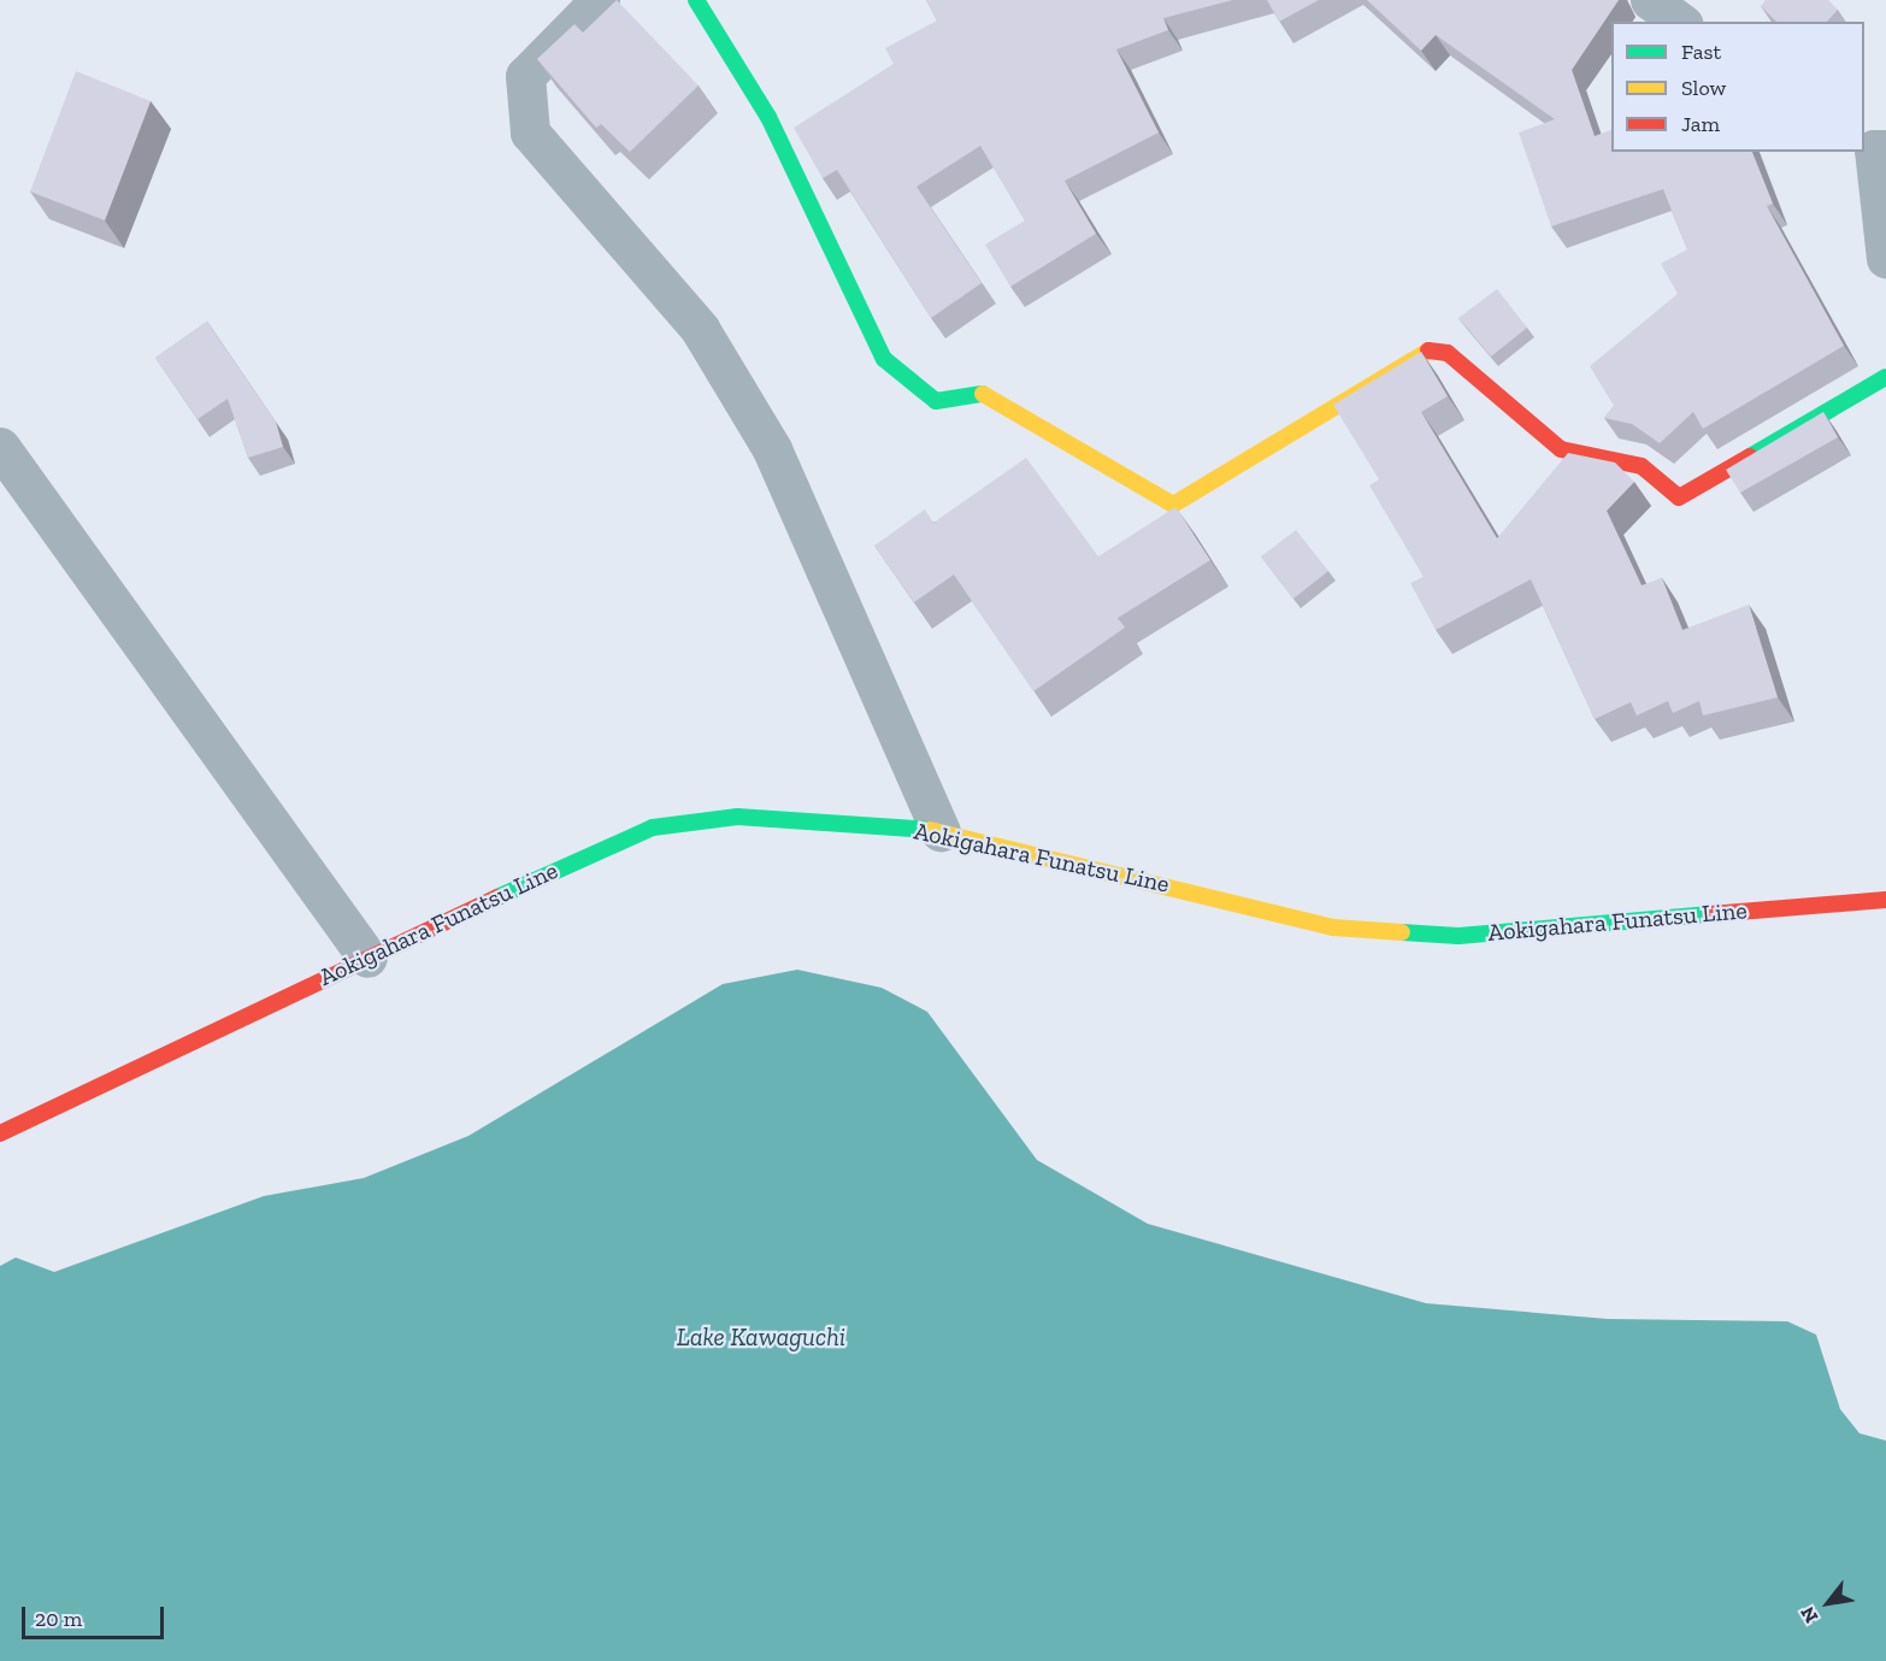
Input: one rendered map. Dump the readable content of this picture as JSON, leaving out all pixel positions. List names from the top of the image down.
{
  "streets": {
    "main road": ["Aokigahara Funatsu Line"]
  },
  "water": ["Lake Kawaguchi"],
  "legend": ["Fast", "Slow", "Jam"],
  "scale_bar": "20 m",
  "north": "bottom left"
}
